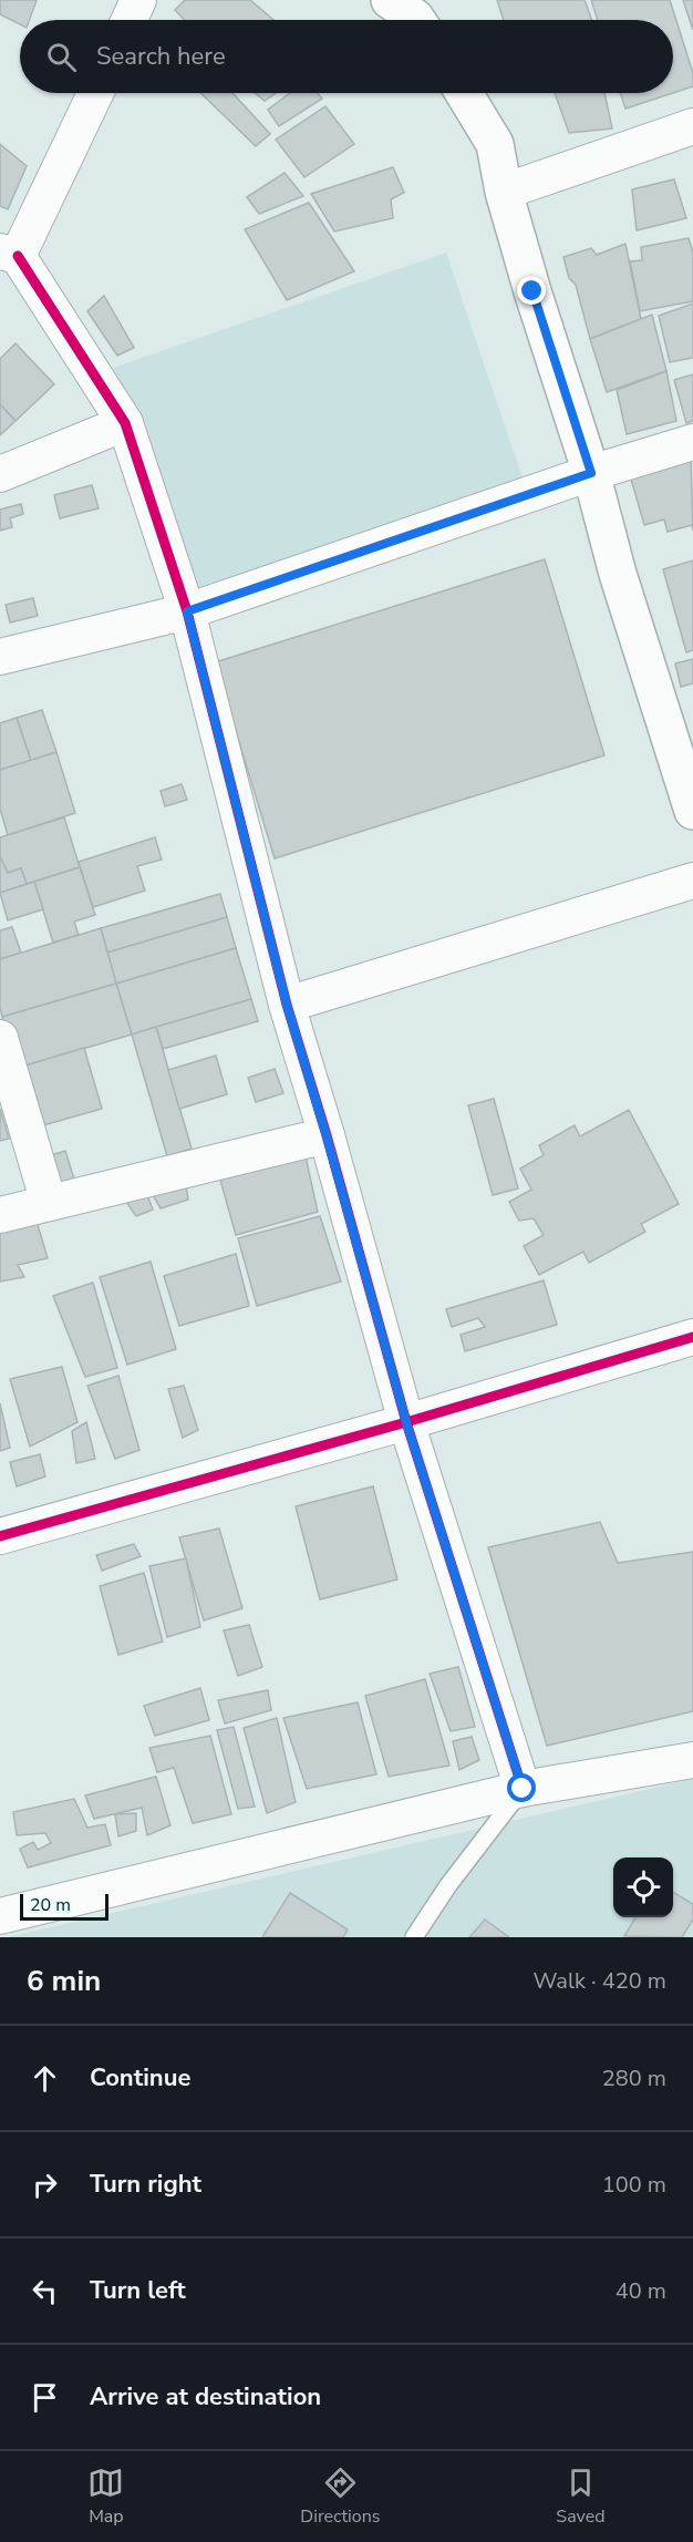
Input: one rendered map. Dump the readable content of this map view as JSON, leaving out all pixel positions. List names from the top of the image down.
{
  "scale_bar": "20 m",
  "page": {
    "search": "Search here",
    "scale": "20 m",
    "heading": ["6 min", "Walk · 420 m"],
    "list": [
      ["Continue", "280 m"],
      ["Turn right", "100 m"],
      ["Turn left", "40 m"],
      "Arrive at destination"
    ],
    "nav": ["Map", "Directions", "Saved"]
  }
}
